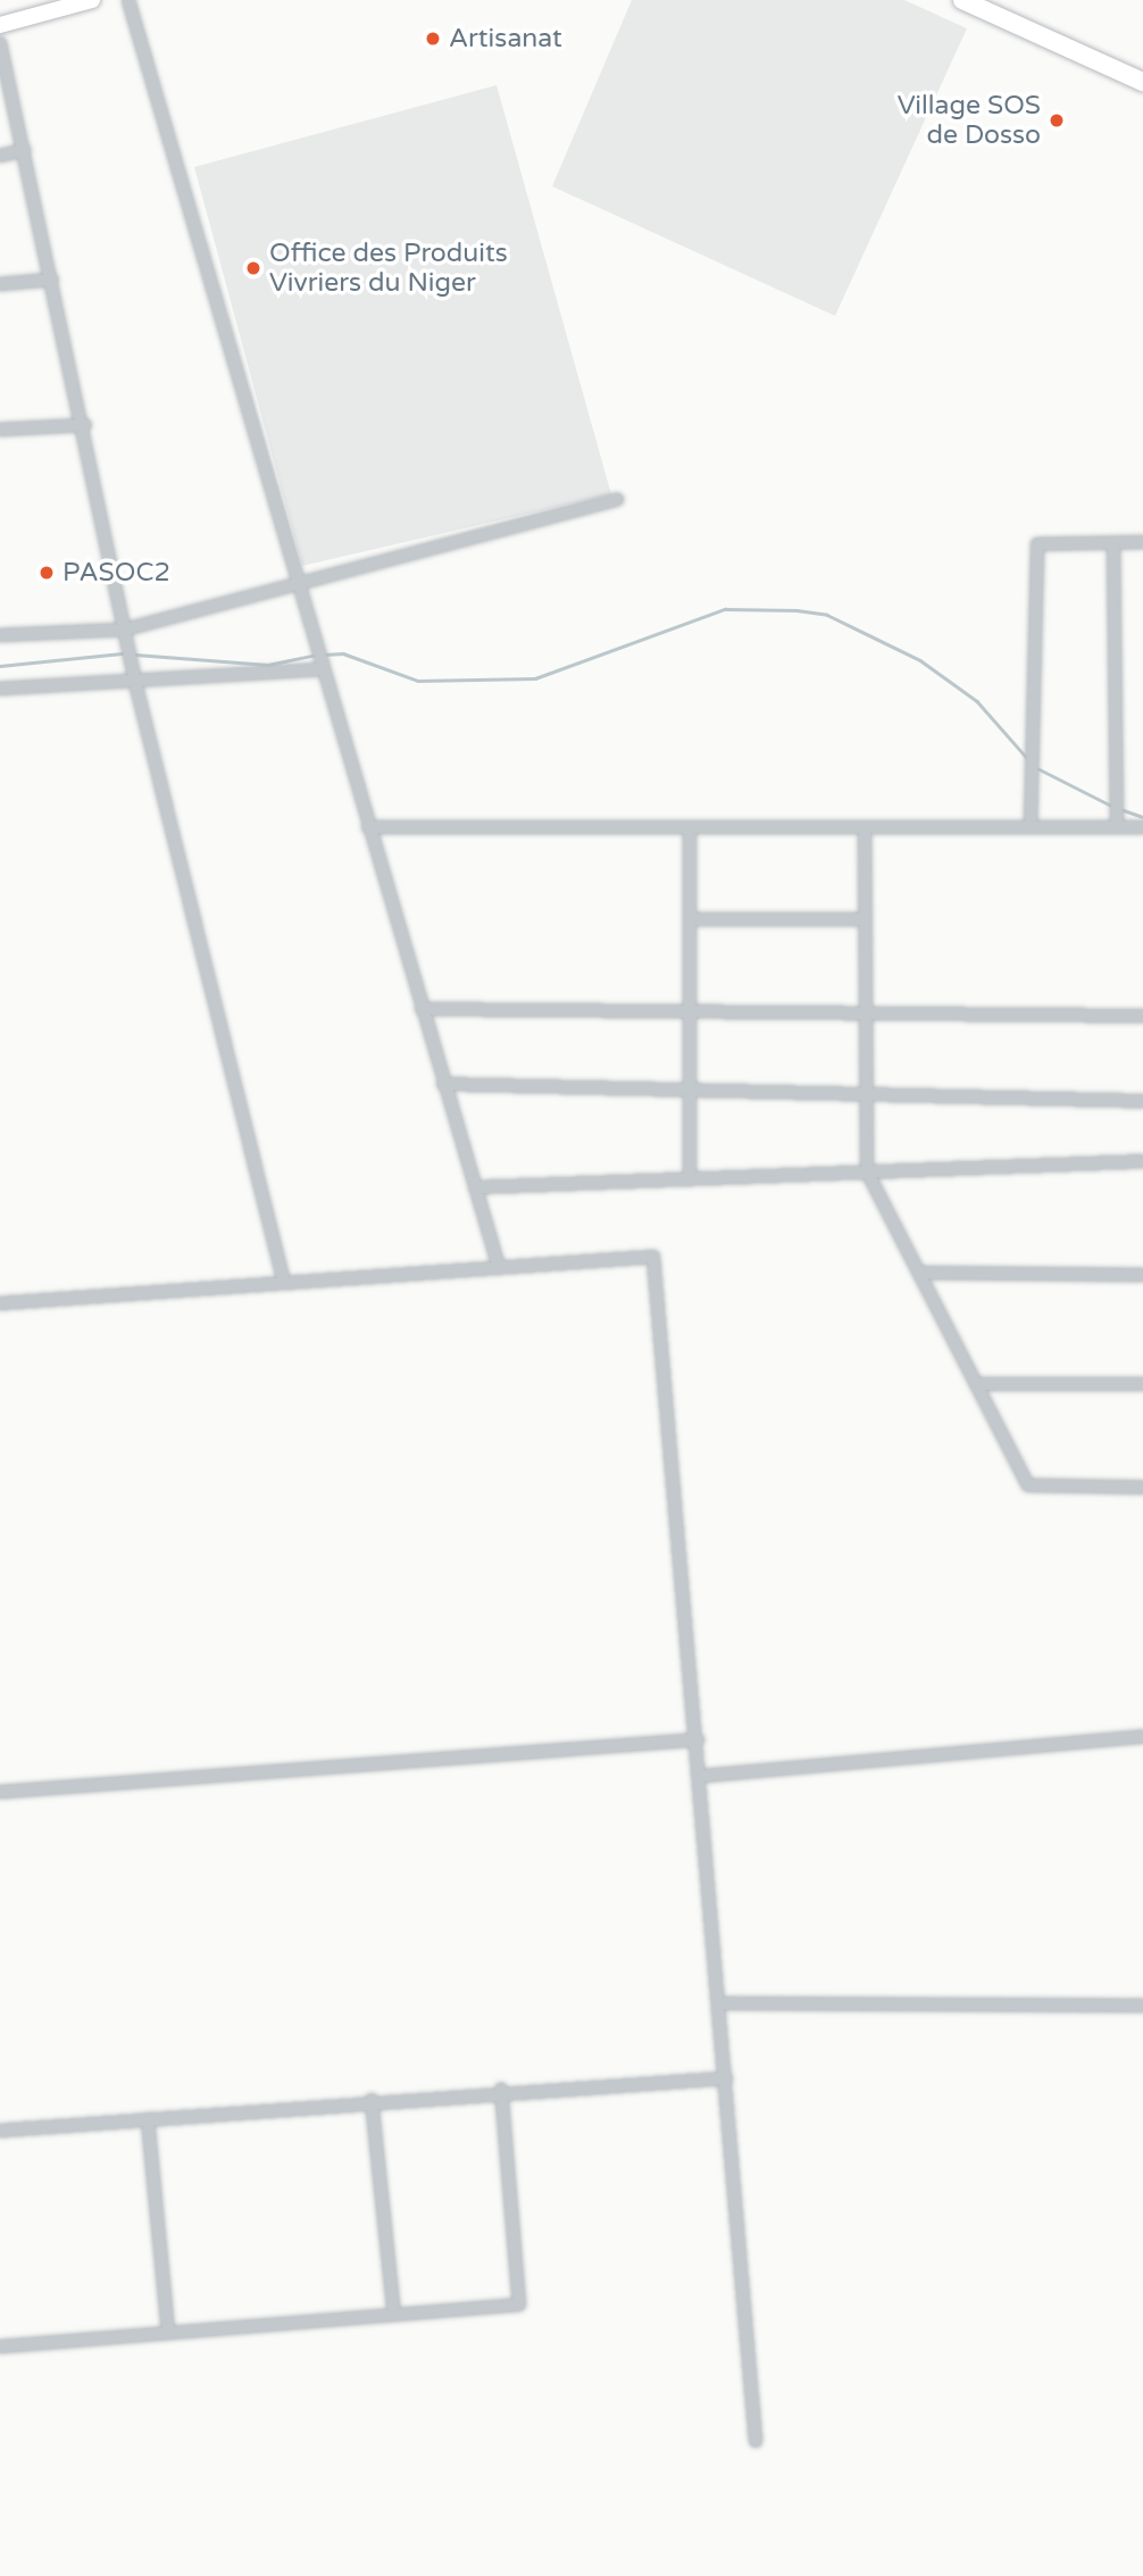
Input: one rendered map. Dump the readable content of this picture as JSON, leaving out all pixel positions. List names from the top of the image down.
{
  "places": [
    "Artisanat",
    "Village SOS de Dosso",
    "Office des Produits Vivriers du Niger",
    "PASOC2"
  ]
}
